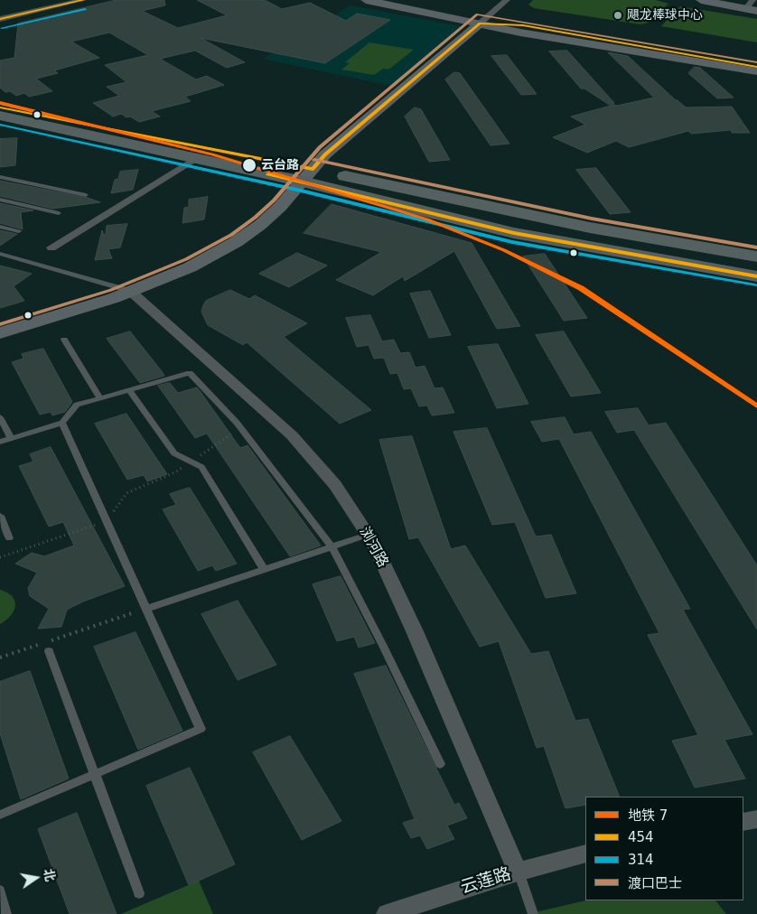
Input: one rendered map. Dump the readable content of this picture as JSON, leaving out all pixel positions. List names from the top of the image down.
{
  "streets": {
    "street": ["浏河路", "云莲路"]
  },
  "crossings": [
    ["浏河路", "云莲路"]
  ],
  "places": ["飓龙棒球中心", "云台路"],
  "lines": [
    "transit line 454",
    "transit line 314",
    "transit line 渡口巴士",
    "metro line 7"
  ],
  "legend": [
    "地铁 7",
    "454",
    "314",
    "渡口巴士"
  ],
  "north": "right"
}
